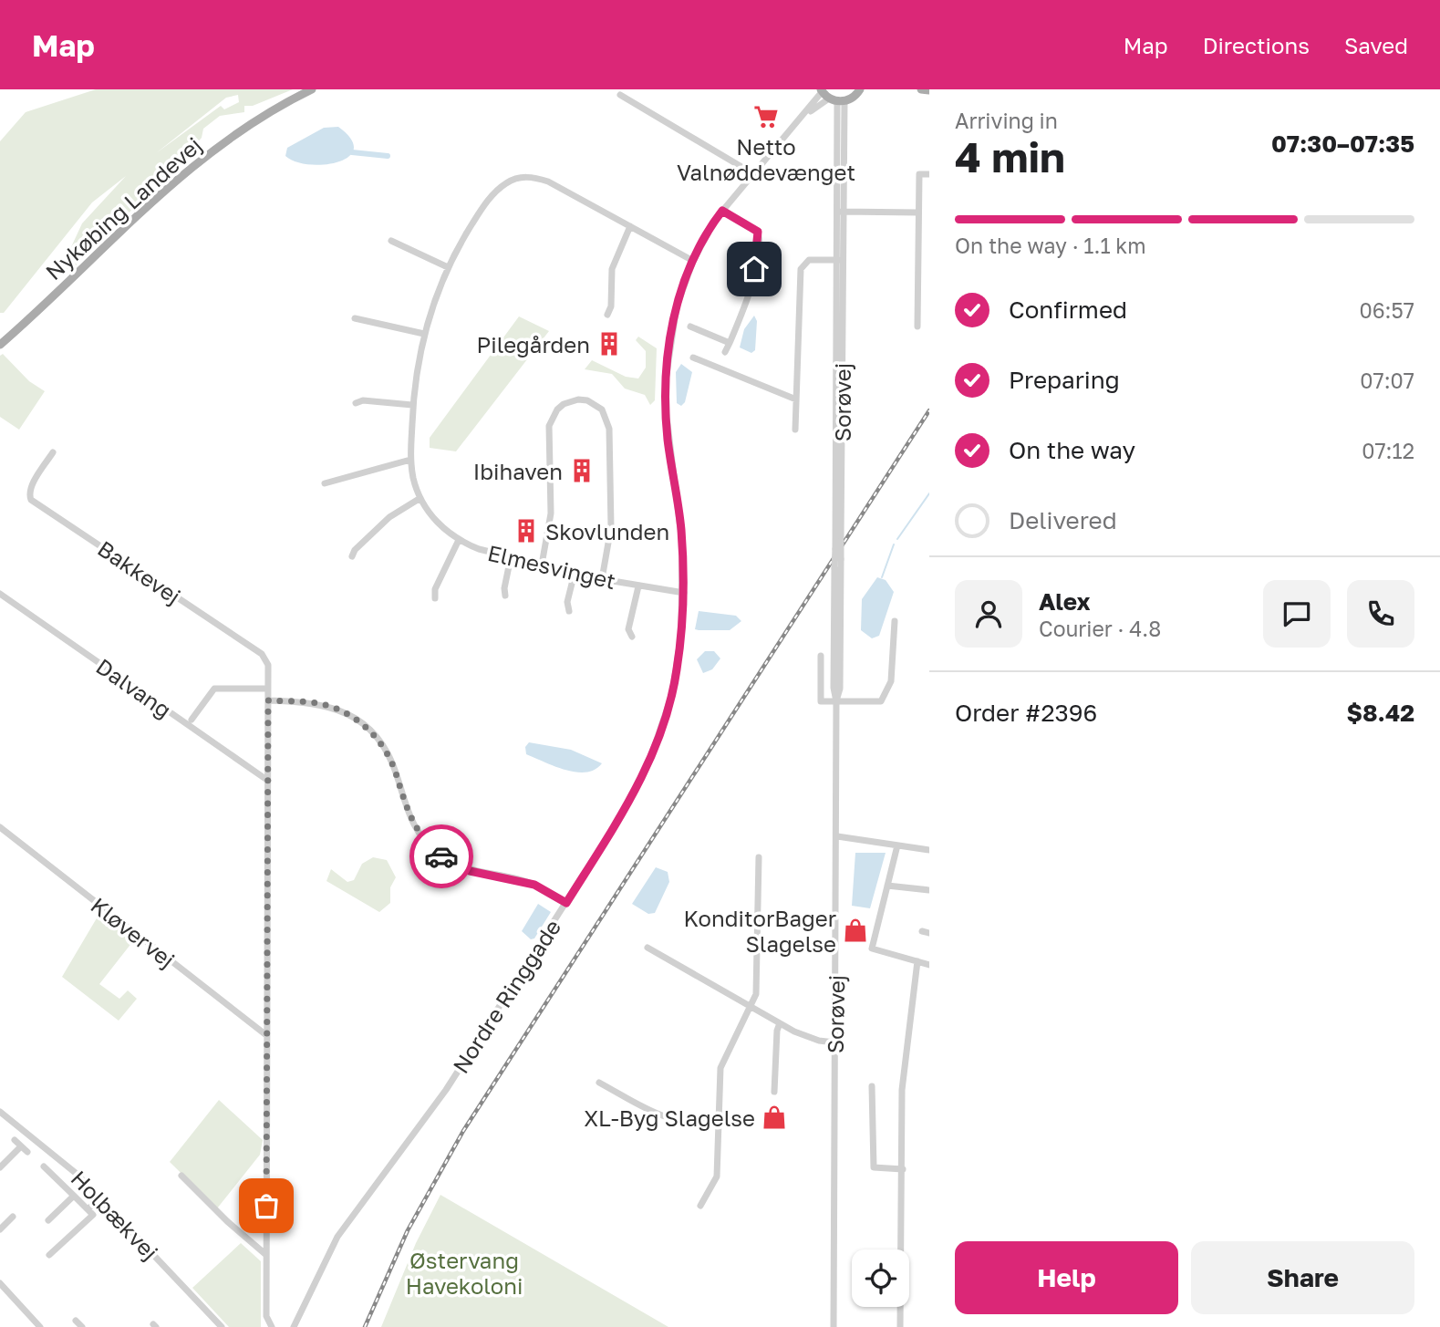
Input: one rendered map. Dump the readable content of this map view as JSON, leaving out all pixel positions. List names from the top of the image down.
{
  "streets": {
    "main road": ["Nykøbing Landevej"],
    "street": [
      "Sorøvej",
      "Elmesvinget",
      "Bakkevej",
      "Dalvang",
      "Kløvervej",
      "Nordre Ringgade",
      "Holbækvej"
    ]
  },
  "crossings": [
    ["Sorøvej", "Nordre Ringgade"],
    ["Elmesvinget", "Nordre Ringgade"],
    ["Bakkevej", "Dalvang"],
    ["Bakkevej", "Kløvervej"]
  ],
  "parks": ["Østervang Havekoloni"],
  "places": {
    "supermarket": ["Netto Valnøddevænget"],
    "building": ["Pilegården", "Ibihaven", "Skovlunden"],
    "shop": ["KonditorBager Slagelse", "XL-Byg Slagelse"]
  },
  "page": {
    "header": "Map",
    "nav": ["Map", "Directions", "Saved"],
    "heading": ["4 min", "Arriving in", "07:30–07:35"],
    "panel": [
      "Alex",
      "Courier · 4.8",
      "Order #2396",
      "$8.42"
    ],
    "bar": "On the way · 1.1 km",
    "list": [
      ["Confirmed", "06:57"],
      ["Preparing", "07:07"],
      ["On the way", "07:12"],
      "Delivered"
    ],
    "buttons": ["Help", "Share"]
  }
}
